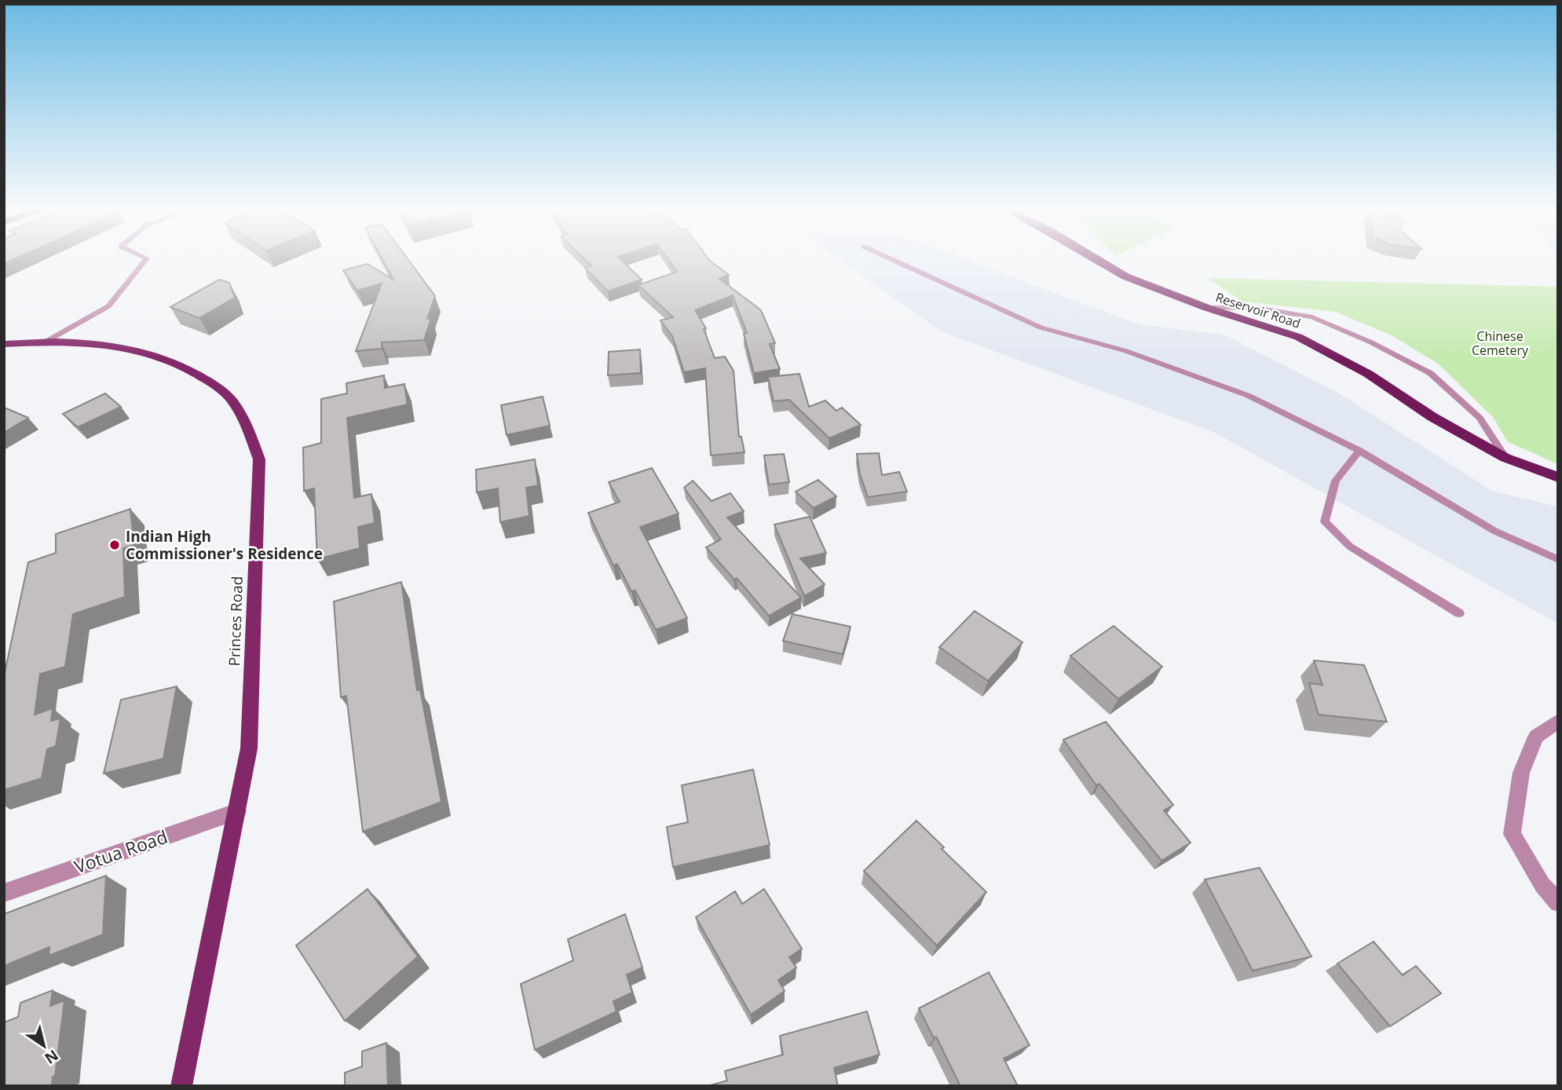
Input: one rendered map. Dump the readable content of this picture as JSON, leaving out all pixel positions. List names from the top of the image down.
{
  "streets": {
    "highway": ["Reservoir Road"],
    "main road": ["Princes Road"],
    "street": ["Votua Road"]
  },
  "crossings": [
    ["Princes Road", "Votua Road"]
  ],
  "parks": ["Chinese Cemetery"],
  "places": ["Indian High Commissioner's Residence"],
  "north": "bottom right"
}
